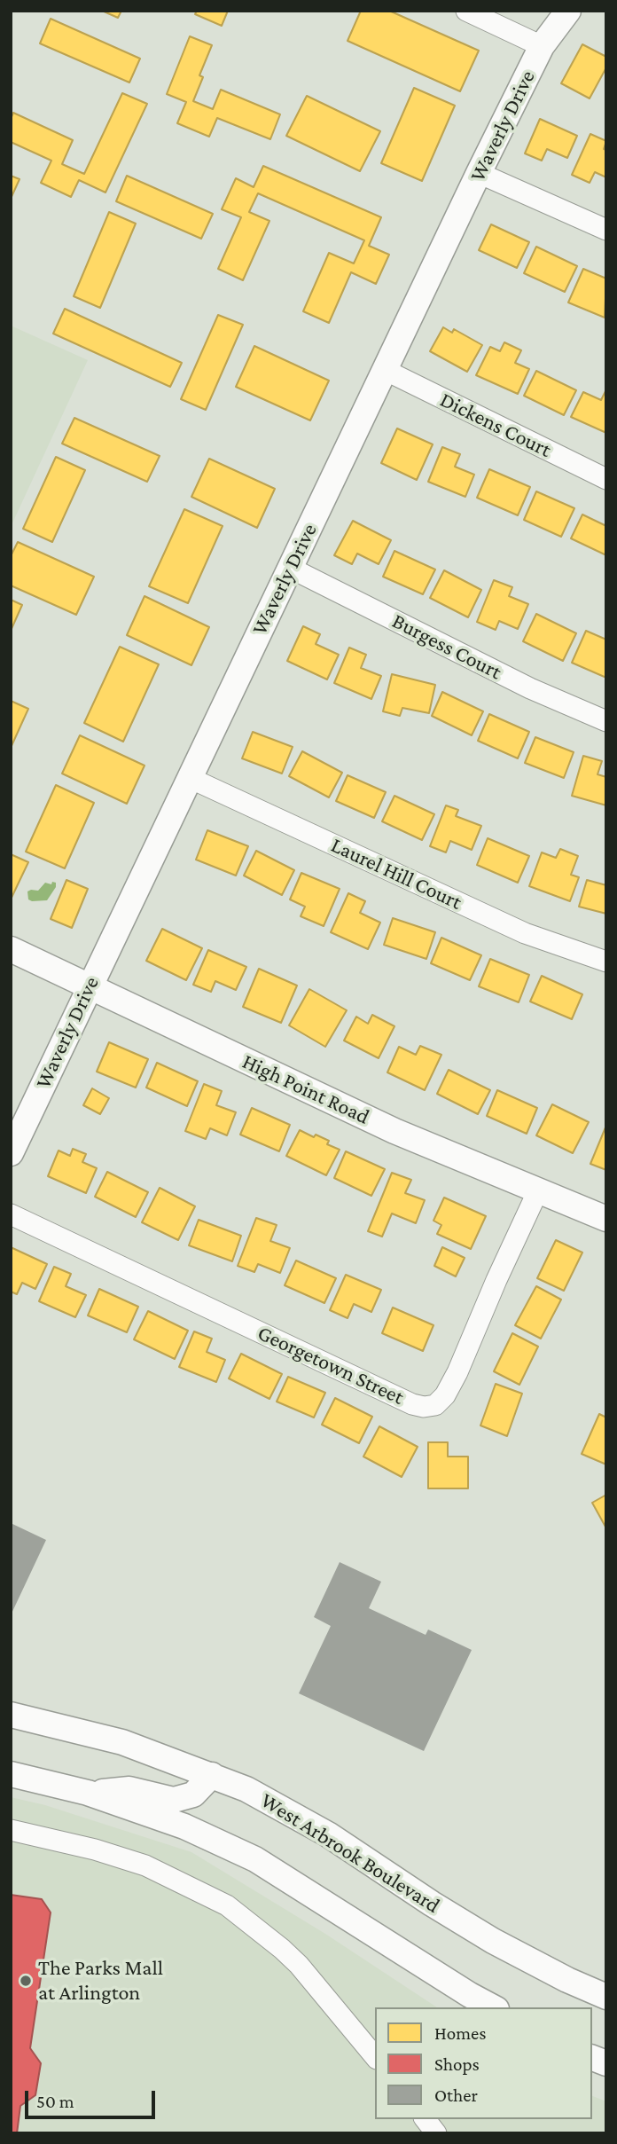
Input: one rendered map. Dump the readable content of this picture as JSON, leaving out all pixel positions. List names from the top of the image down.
{
  "streets": {
    "street": [
      "Waverly Drive",
      "Dickens Court",
      "Burgess Court",
      "Laurel Hill Court",
      "High Point Road",
      "Georgetown Street",
      "West Arbrook Boulevard"
    ]
  },
  "crossings": [
    ["Waverly Drive", "Dickens Court"],
    ["Waverly Drive", "Burgess Court"],
    ["Waverly Drive", "Laurel Hill Court"],
    ["Waverly Drive", "High Point Road"],
    ["High Point Road", "Georgetown Street"]
  ],
  "places": ["The Parks Mall at Arlington"],
  "legend": ["Homes", "Shops", "Other"],
  "scale_bar": "50 m"
}
